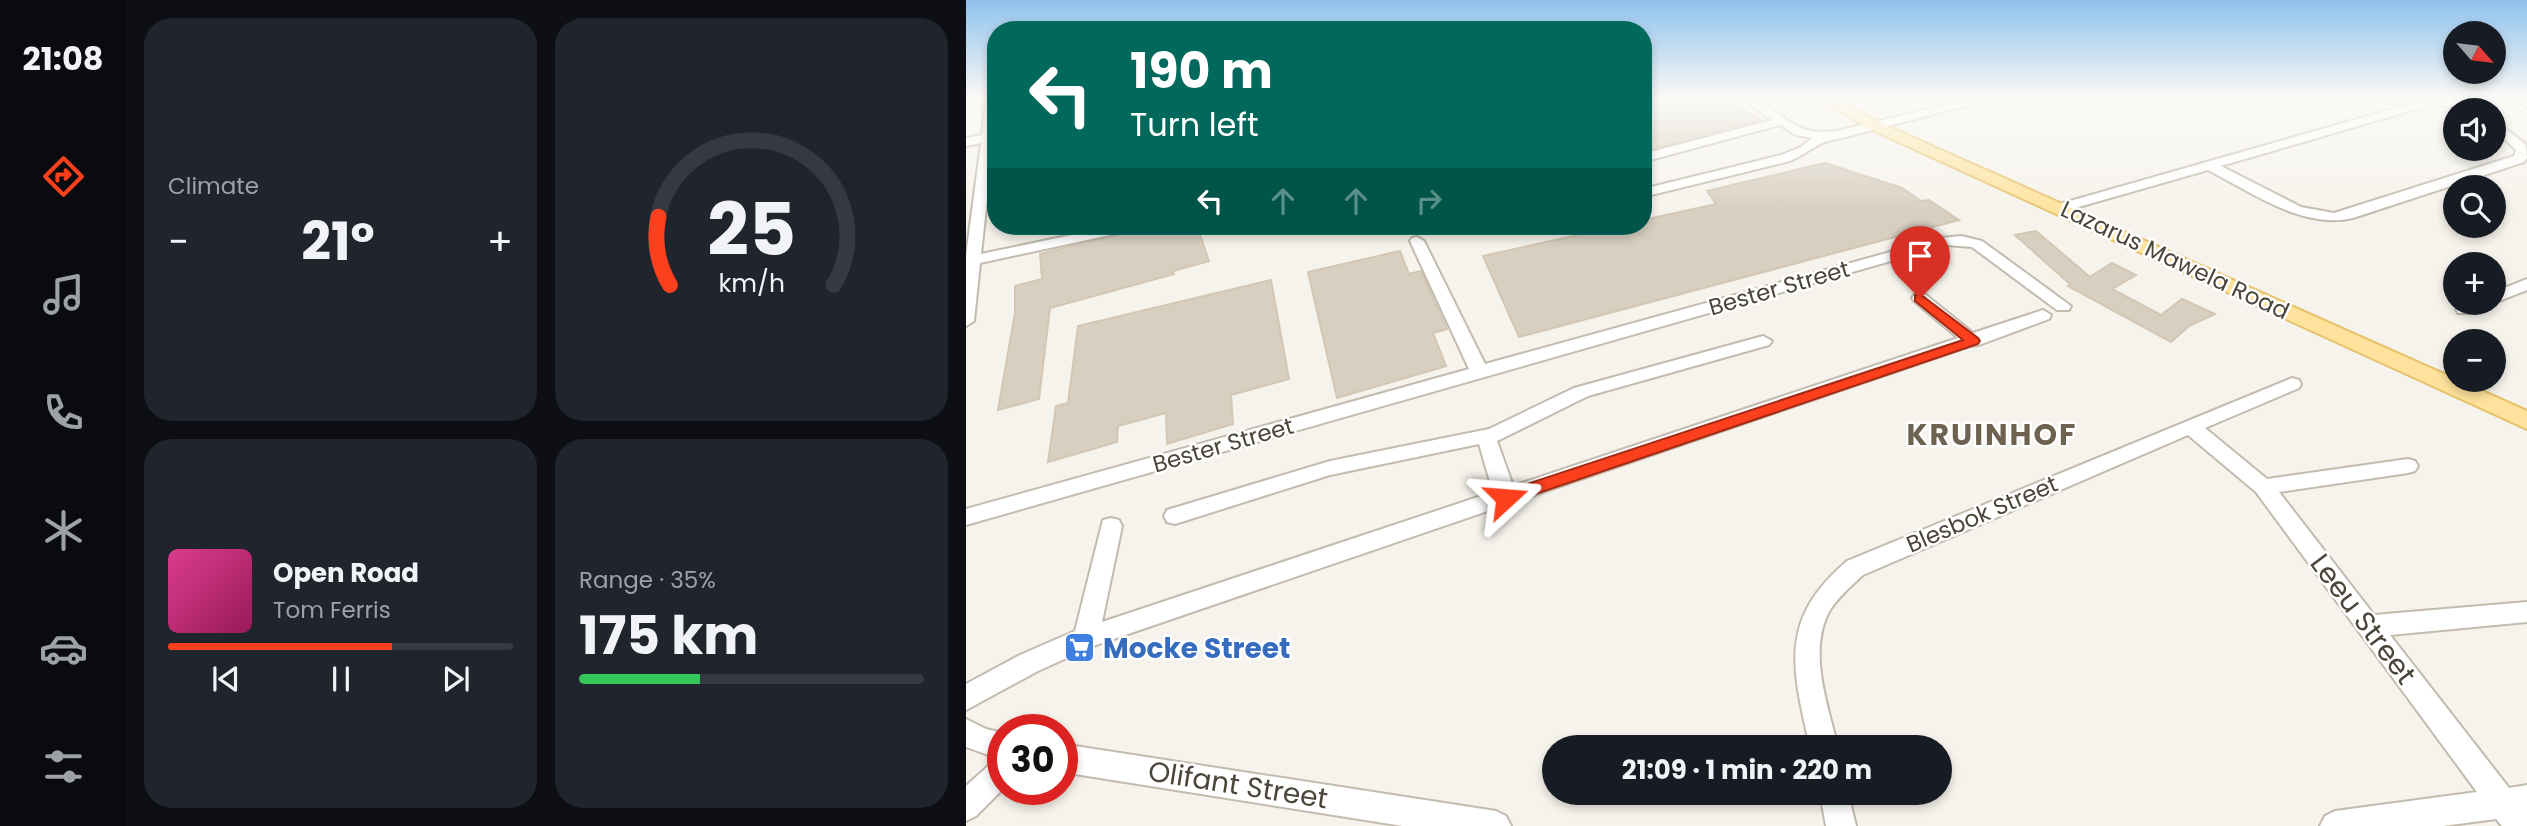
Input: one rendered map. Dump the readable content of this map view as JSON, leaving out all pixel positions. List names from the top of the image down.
{
  "streets": {
    "main road": ["Lazarus Mawela Road"],
    "street": [
      "Bester Street",
      "Blesbok Street",
      "Leeu Street",
      "Olifant Street"
    ]
  },
  "crossings": [
    ["Blesbok Street", "Leeu Street"]
  ],
  "districts": ["KRUINHOF"],
  "places": {
    "supermarket": ["Mocke Street"]
  },
  "north": "bottom right",
  "page": {
    "tabs": "21:08",
    "tile": [
      "Climate",
      ["Range · 35%", "175 km"]
    ],
    "map_buttons": ["+", "−"],
    "turn": ["190 m", "Turn left"],
    "heat": ["−", "21°", "+"],
    "song": ["Open Road", "Tom Ferris"],
    "limit": "30",
    "trip": "21:09 · 1 min · 220 m",
    "gauge": ["25", "km/h"]
  }
}
